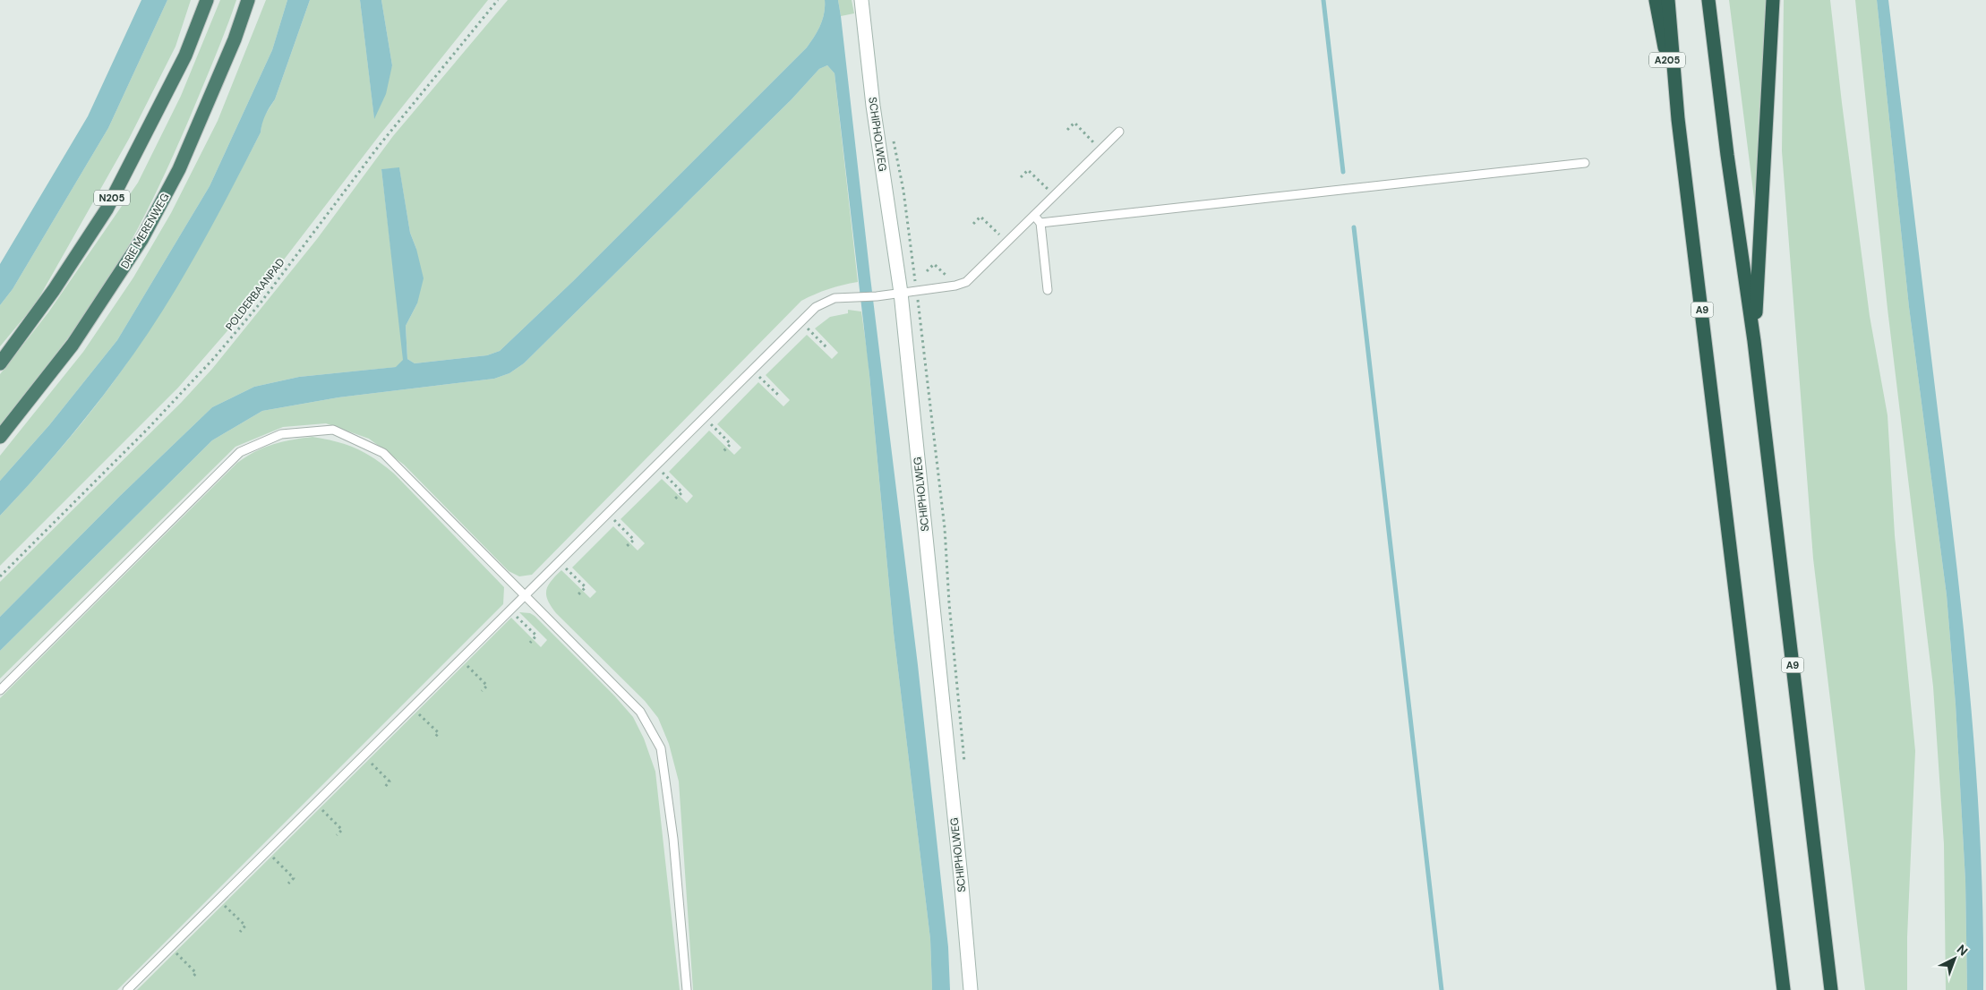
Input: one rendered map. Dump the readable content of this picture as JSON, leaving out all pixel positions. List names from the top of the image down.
{
  "streets": {
    "highway": [
      "A205",
      "N205",
      "DRIE MERENWEG",
      "A9"
    ],
    "main road": ["SCHIPHOLWEG"],
    "path": ["POLDERBAANPAD"]
  },
  "crossings": [
    ["A205", "A9"]
  ],
  "north": "top right"
}
